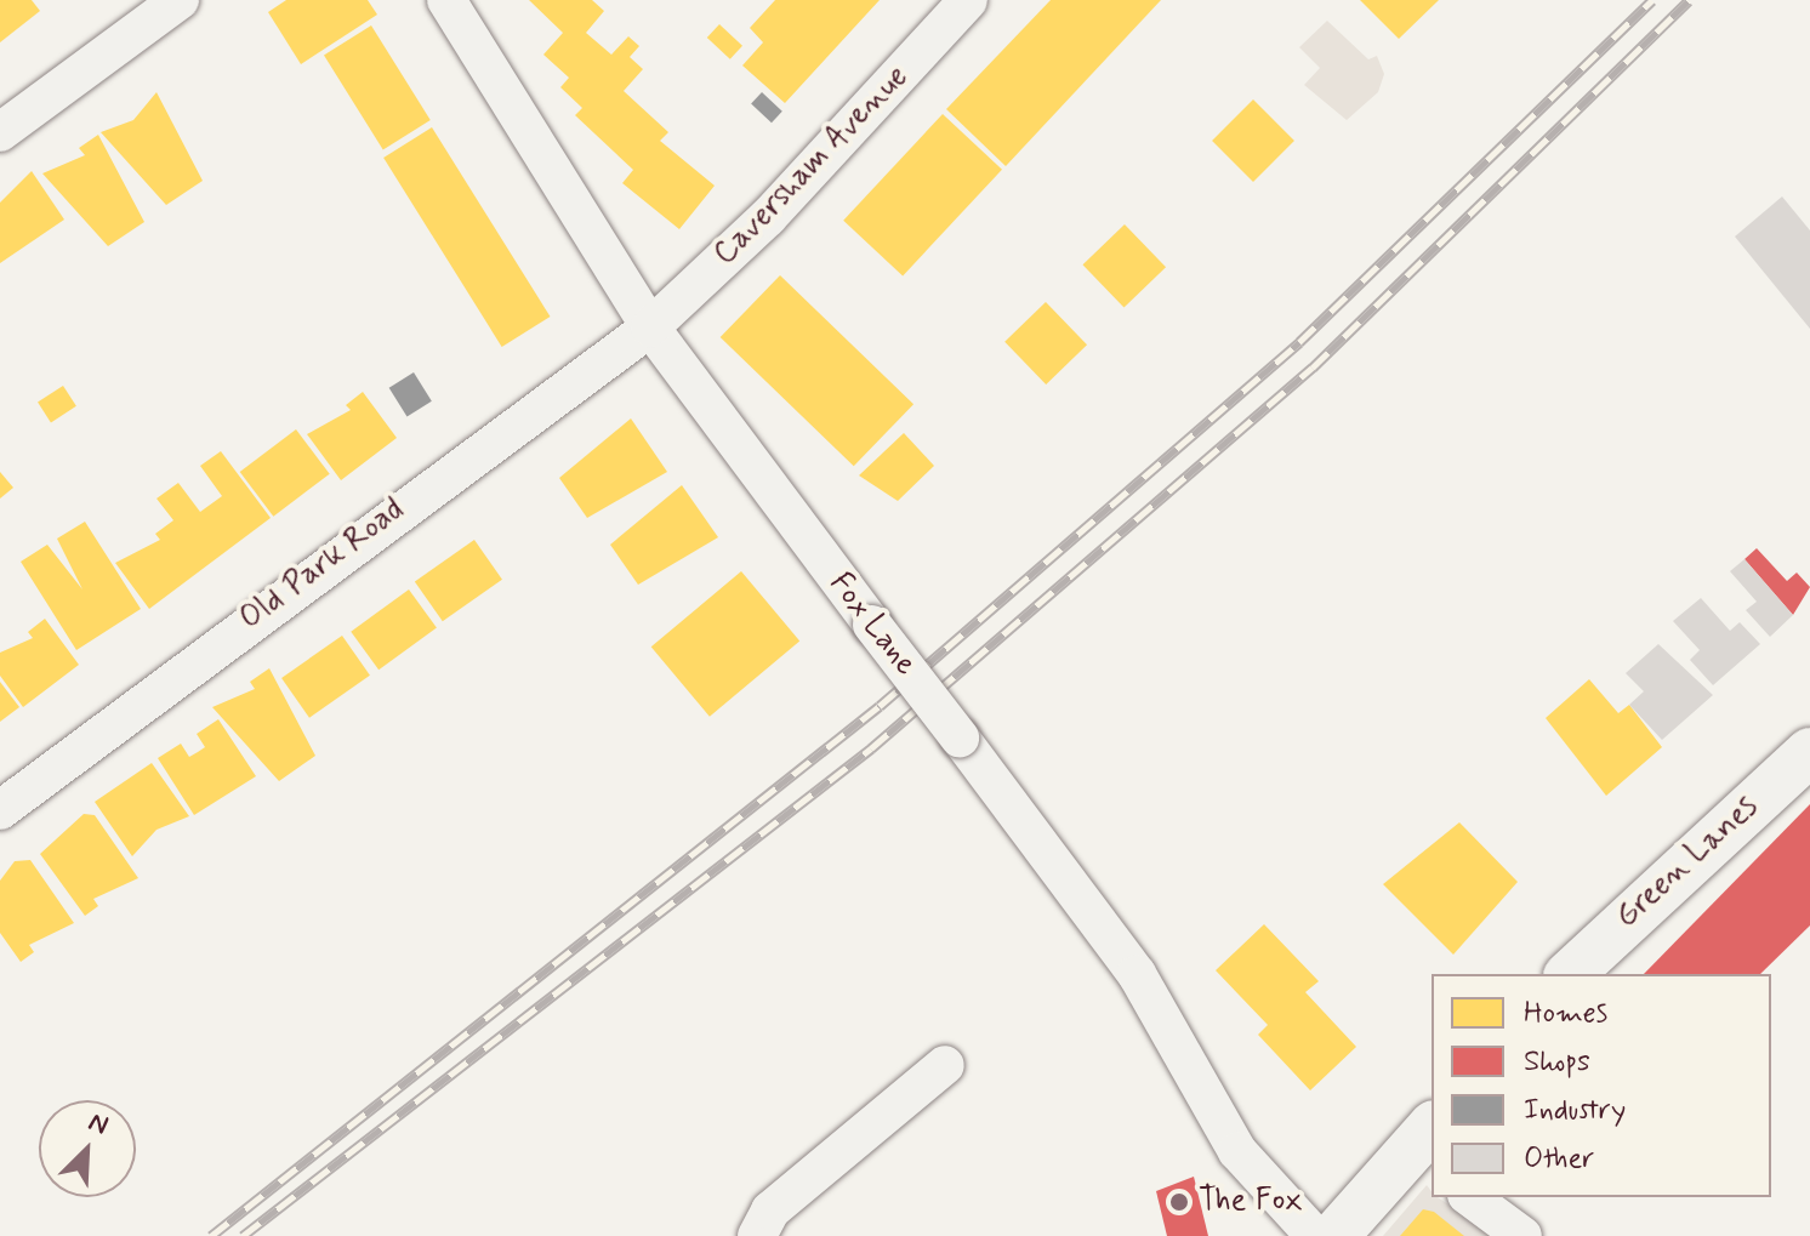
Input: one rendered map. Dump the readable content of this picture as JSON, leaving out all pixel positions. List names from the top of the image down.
{
  "streets": {
    "main road": ["Green Lanes"],
    "street": ["Caversham Avenue", "Old Park Road", "Fox Lane"]
  },
  "crossings": [
    ["Caversham Avenue", "Old Park Road"],
    ["Caversham Avenue", "Fox Lane"],
    ["Old Park Road", "Fox Lane"]
  ],
  "places": ["The Fox"],
  "legend": [
    "Homes",
    "Shops",
    "Industry",
    "Other"
  ],
  "north": "top right"
}
